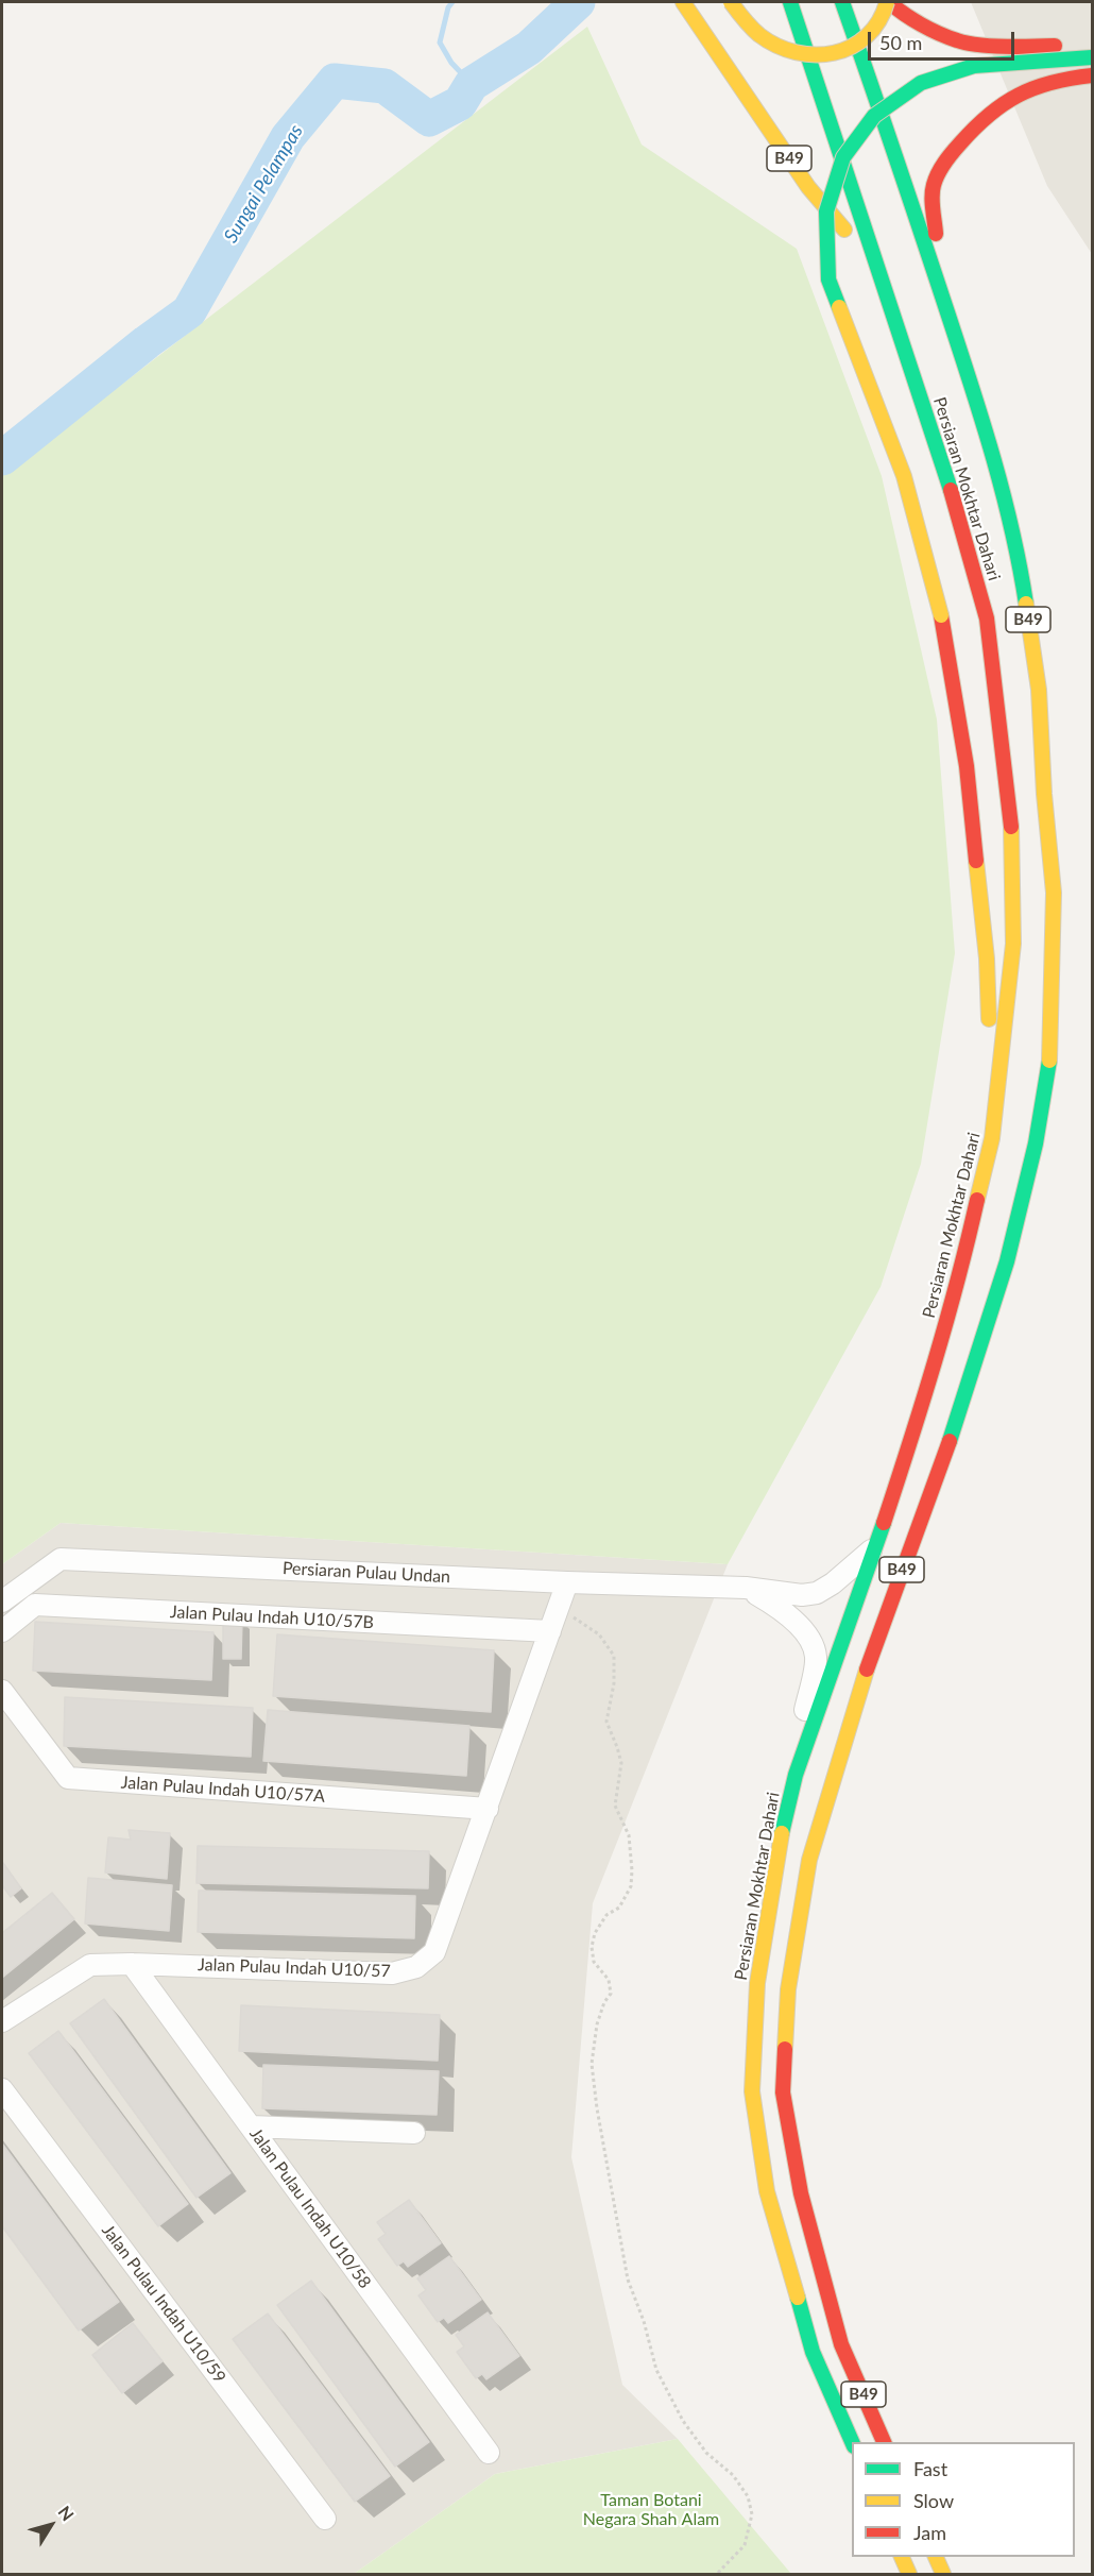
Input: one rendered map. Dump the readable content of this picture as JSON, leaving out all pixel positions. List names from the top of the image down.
{
  "streets": {
    "main road": ["B49", "Persiaran Mokhtar Dahari"],
    "street": [
      "Persiaran Pulau Undan",
      "Jalan Pulau Indah U10/57B",
      "Jalan Pulau Indah U10/57A",
      "Jalan Pulau Indah U10/57",
      "Jalan Pulau Indah U10/58",
      "Jalan Pulau Indah U10/59"
    ]
  },
  "crossings": [
    ["B49", "Persiaran Mokhtar Dahari"],
    ["Persiaran Mokhtar Dahari", "Persiaran Pulau Undan"],
    ["Persiaran Pulau Undan", "Jalan Pulau Indah U10/57"],
    ["Jalan Pulau Indah U10/57B", "Jalan Pulau Indah U10/57"],
    ["Jalan Pulau Indah U10/57A", "Jalan Pulau Indah U10/57"],
    ["Jalan Pulau Indah U10/57", "Jalan Pulau Indah U10/58"]
  ],
  "water": ["Sungai Pelampas"],
  "parks": ["Taman Botani Negara Shah Alam"],
  "legend": ["Fast", "Slow", "Jam"],
  "scale_bar": "50 m",
  "north": "top right"
}
